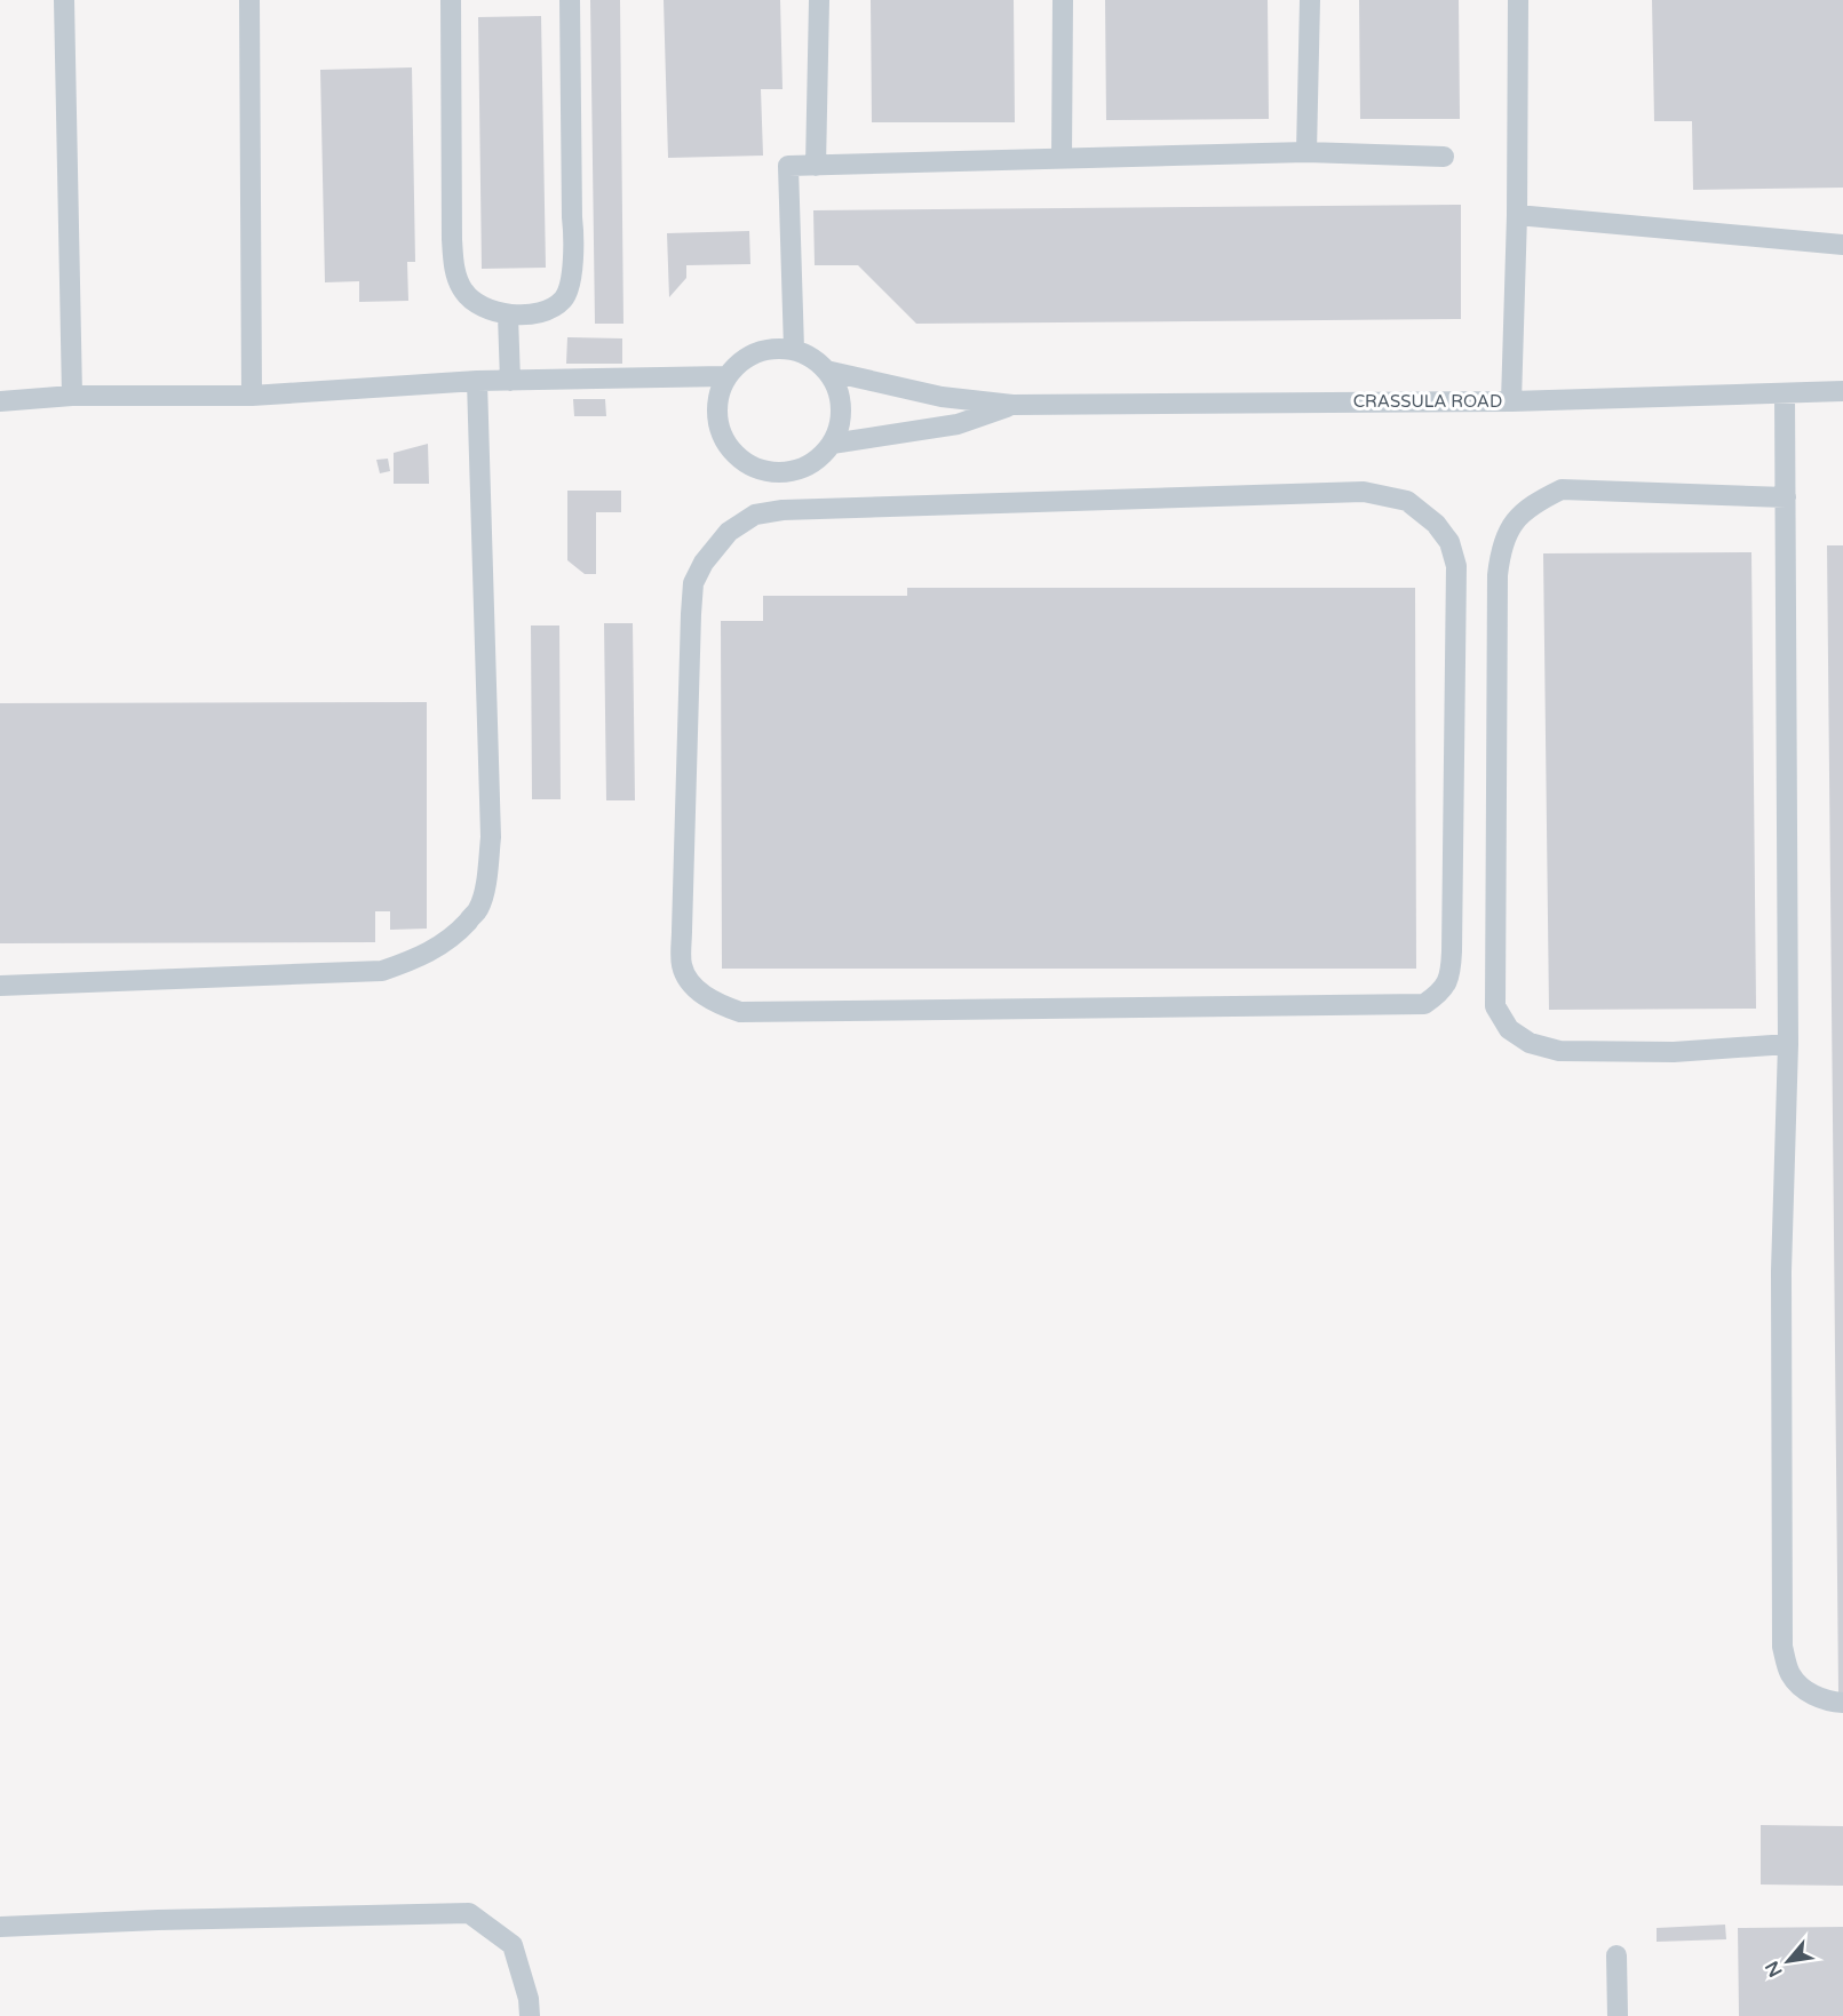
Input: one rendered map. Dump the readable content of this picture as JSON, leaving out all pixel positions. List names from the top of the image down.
{
  "streets": {
    "lane": ["CRASSULA ROAD"]
  },
  "north": "bottom left"
}
